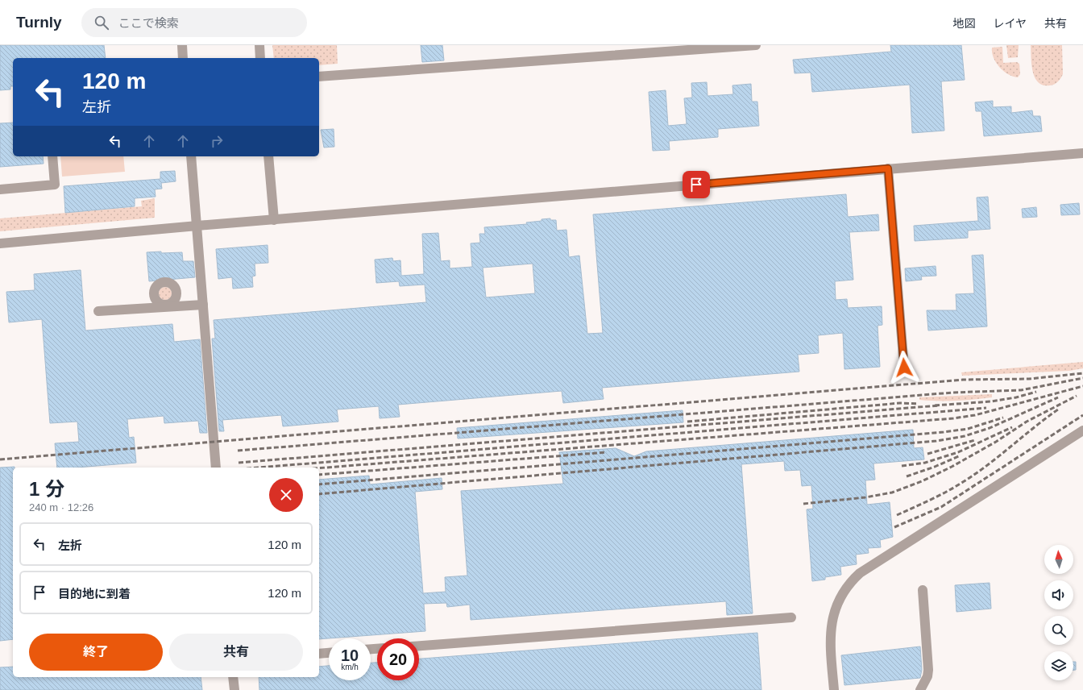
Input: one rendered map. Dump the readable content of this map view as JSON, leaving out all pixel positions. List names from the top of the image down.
{
  "north": "top",
  "page": {
    "header": "Turnly",
    "search": "ここで検索",
    "nav": ["地図", "レイヤ", "共有"],
    "turn": ["120 m", "左折"],
    "heading": ["1 分", "240 m · 12:26"],
    "list": [
      {
        "name": "左折",
        "value": "120 m"
      },
      {
        "name": "目的地に到着",
        "value": "120 m"
      }
    ],
    "buttons": ["終了", "共有"],
    "speed": "10 km/h",
    "limit": "20"
  }
}
